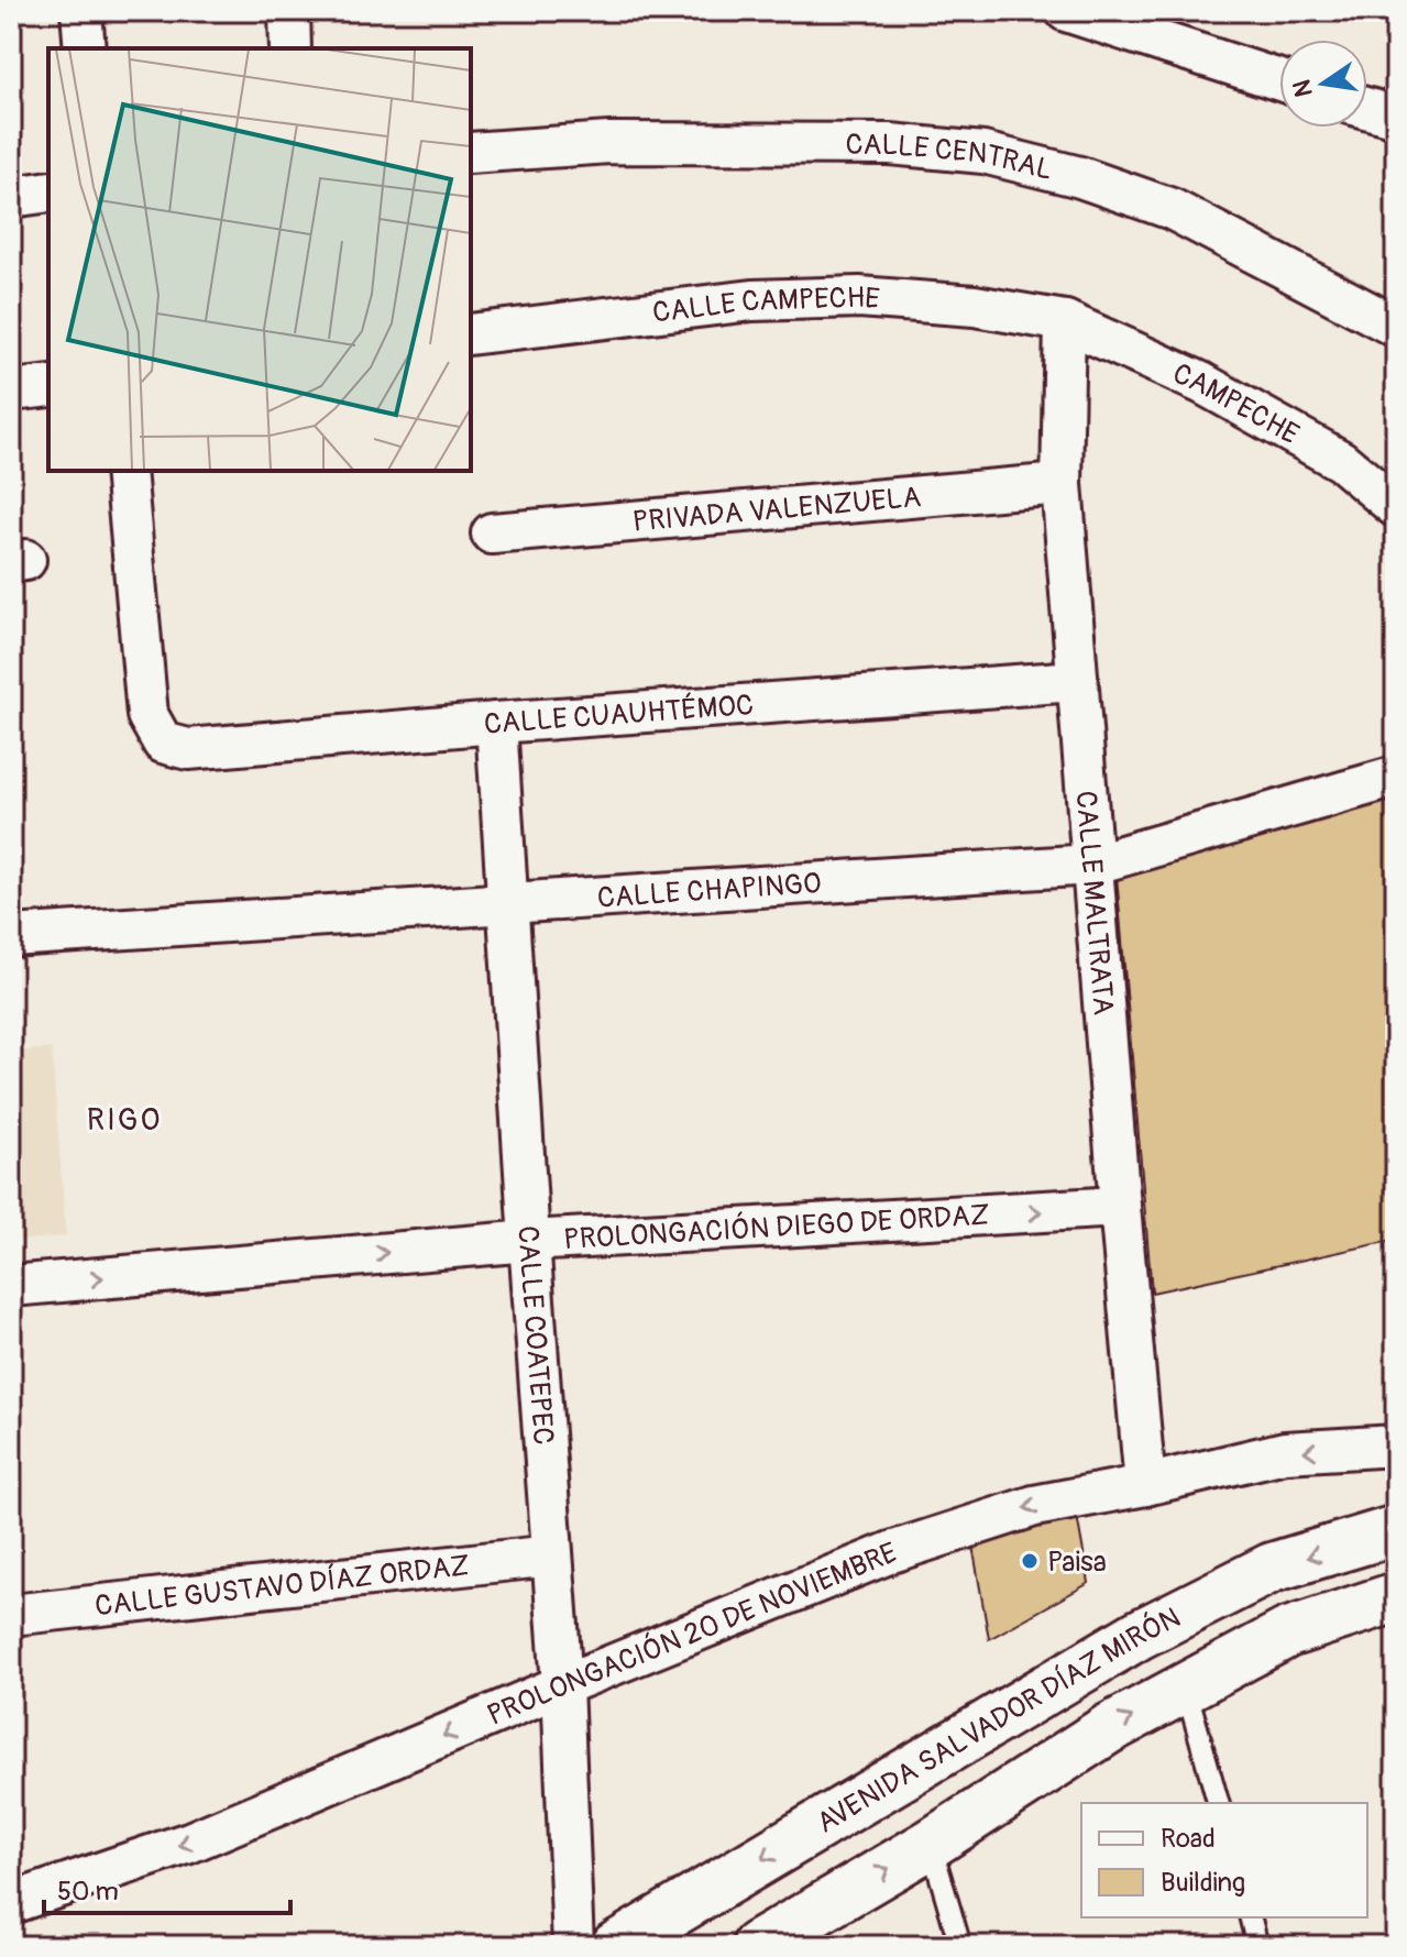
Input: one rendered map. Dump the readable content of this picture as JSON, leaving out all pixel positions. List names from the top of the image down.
{
  "streets": {
    "main road": ["AVENIDA SALVADOR DÍAZ MIRÓN"],
    "street": [
      "CALLE CENTRAL",
      "CALLE CAMPECHE",
      "CAMPECHE",
      "PRIVADA VALENZUELA",
      "CALLE CUAUHTÉMOC",
      "CALLE CHAPINGO",
      "CALLE MALTRATA",
      "PROLONGACIÓN DIEGO DE ORDAZ",
      "CALLE COATEPEC",
      "CALLE GUSTAVO DÍAZ ORDAZ",
      "PROLONGACIÓN 20 DE NOVIEMBRE"
    ]
  },
  "crossings": [
    ["CALLE CAMPECHE", "CAMPECHE"],
    ["CALLE CAMPECHE", "CALLE MALTRATA"],
    ["CAMPECHE", "CALLE MALTRATA"],
    ["PRIVADA VALENZUELA", "CALLE MALTRATA"],
    ["CALLE CUAUHTÉMOC", "CALLE MALTRATA"],
    ["CALLE CUAUHTÉMOC", "CALLE COATEPEC"],
    ["CALLE CHAPINGO", "CALLE MALTRATA"],
    ["CALLE CHAPINGO", "CALLE COATEPEC"],
    ["CALLE MALTRATA", "PROLONGACIÓN DIEGO DE ORDAZ"],
    ["CALLE MALTRATA", "PROLONGACIÓN 20 DE NOVIEMBRE"],
    ["PROLONGACIÓN DIEGO DE ORDAZ", "CALLE COATEPEC"],
    ["CALLE COATEPEC", "CALLE GUSTAVO DÍAZ ORDAZ"],
    ["CALLE COATEPEC", "PROLONGACIÓN 20 DE NOVIEMBRE"]
  ],
  "one_way": ["PROLONGACIÓN DIEGO DE ORDAZ", "PROLONGACIÓN 20 DE NOVIEMBRE"],
  "districts": ["RIGO"],
  "places": ["Paisa"],
  "legend": ["Road", "Building"],
  "scale_bar": "50 m",
  "north": "left"
}
